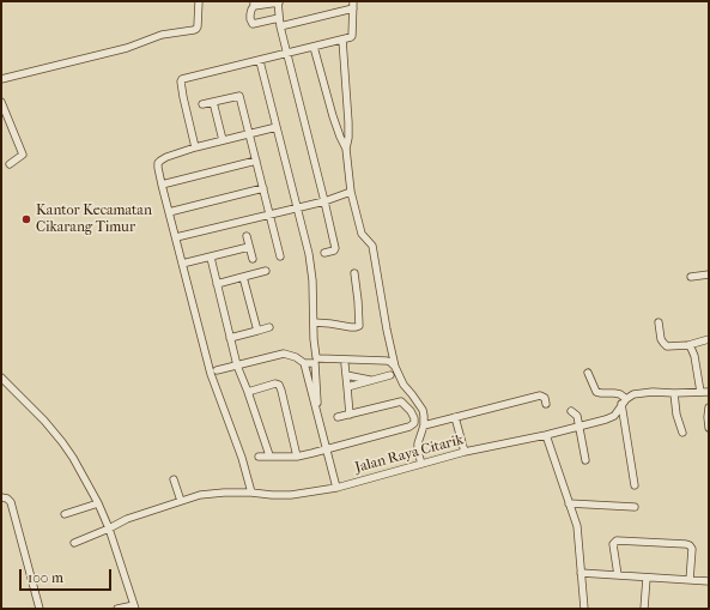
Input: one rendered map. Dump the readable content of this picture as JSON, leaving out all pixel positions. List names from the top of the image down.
{
  "streets": {
    "street": ["Jalan Raya Citarik"]
  },
  "places": ["Kantor Kecamatan Cikarang Timur"],
  "scale_bar": "100 m"
}
